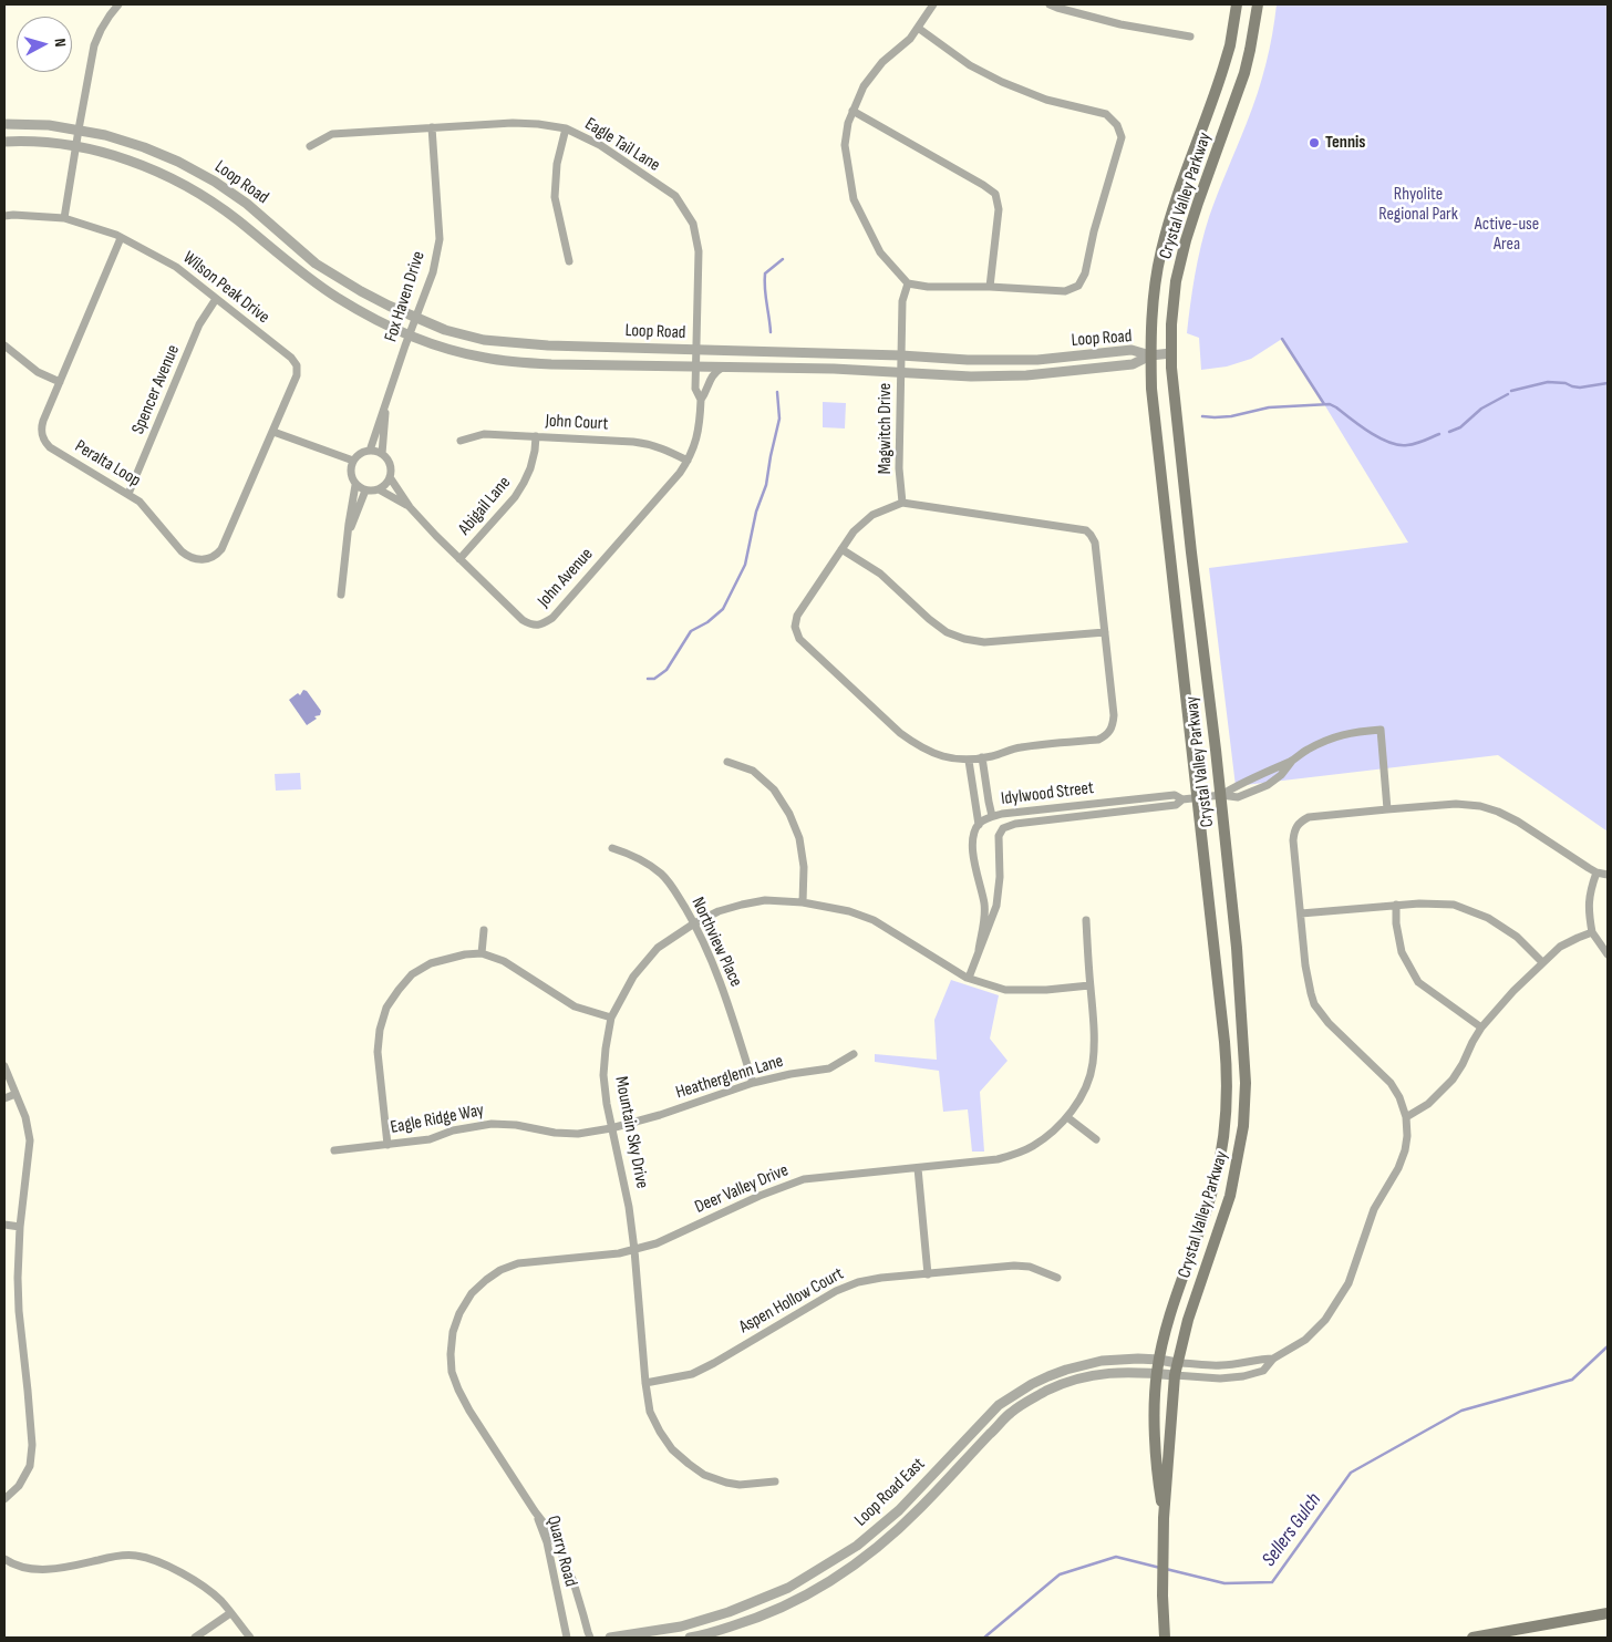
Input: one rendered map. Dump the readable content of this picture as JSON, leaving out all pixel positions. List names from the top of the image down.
{
  "streets": {
    "main road": ["Crystal Valley Parkway"],
    "street": [
      "Eagle Tail Lane",
      "Loop Road",
      "Wilson Peak Drive",
      "Fox Haven Drive",
      "Spencer Avenue",
      "John Court",
      "Magwitch Drive",
      "Peralta Loop",
      "Abigail Lane",
      "John Avenue",
      "Idylwood Street",
      "Northview Place",
      "Heatherglenn Lane",
      "Eagle Ridge Way",
      "Mountain Sky Drive",
      "Deer Valley Drive",
      "Aspen Hollow Court",
      "Loop Road East",
      "Quarry Road"
    ]
  },
  "crossings": [
    ["Eagle Tail Lane", "Loop Road"],
    ["Eagle Tail Lane", "Fox Haven Drive"],
    ["Eagle Tail Lane", "John Avenue"],
    ["Loop Road", "Crystal Valley Parkway"],
    ["Loop Road", "Fox Haven Drive"],
    ["Loop Road", "Magwitch Drive"],
    ["Loop Road", "John Avenue"],
    ["Crystal Valley Parkway", "Idylwood Street"],
    ["Crystal Valley Parkway", "Loop Road East"],
    ["Wilson Peak Drive", "Spencer Avenue"],
    ["Wilson Peak Drive", "Peralta Loop"],
    ["Fox Haven Drive", "John Avenue"],
    ["Spencer Avenue", "Peralta Loop"],
    ["John Court", "Abigail Lane"],
    ["John Court", "John Avenue"],
    ["Abigail Lane", "John Avenue"],
    ["Idylwood Street", "Mountain Sky Drive"],
    ["Northview Place", "Heatherglenn Lane"],
    ["Northview Place", "Mountain Sky Drive"],
    ["Heatherglenn Lane", "Eagle Ridge Way"],
    ["Heatherglenn Lane", "Mountain Sky Drive"],
    ["Eagle Ridge Way", "Mountain Sky Drive"],
    ["Mountain Sky Drive", "Deer Valley Drive"],
    ["Mountain Sky Drive", "Aspen Hollow Court"],
    ["Deer Valley Drive", "Quarry Road"]
  ],
  "water": ["Sellers Gulch"],
  "parks": ["Rhyolite Regional Park", "Active-use Area"],
  "places": ["Tennis"],
  "north": "right"
}
